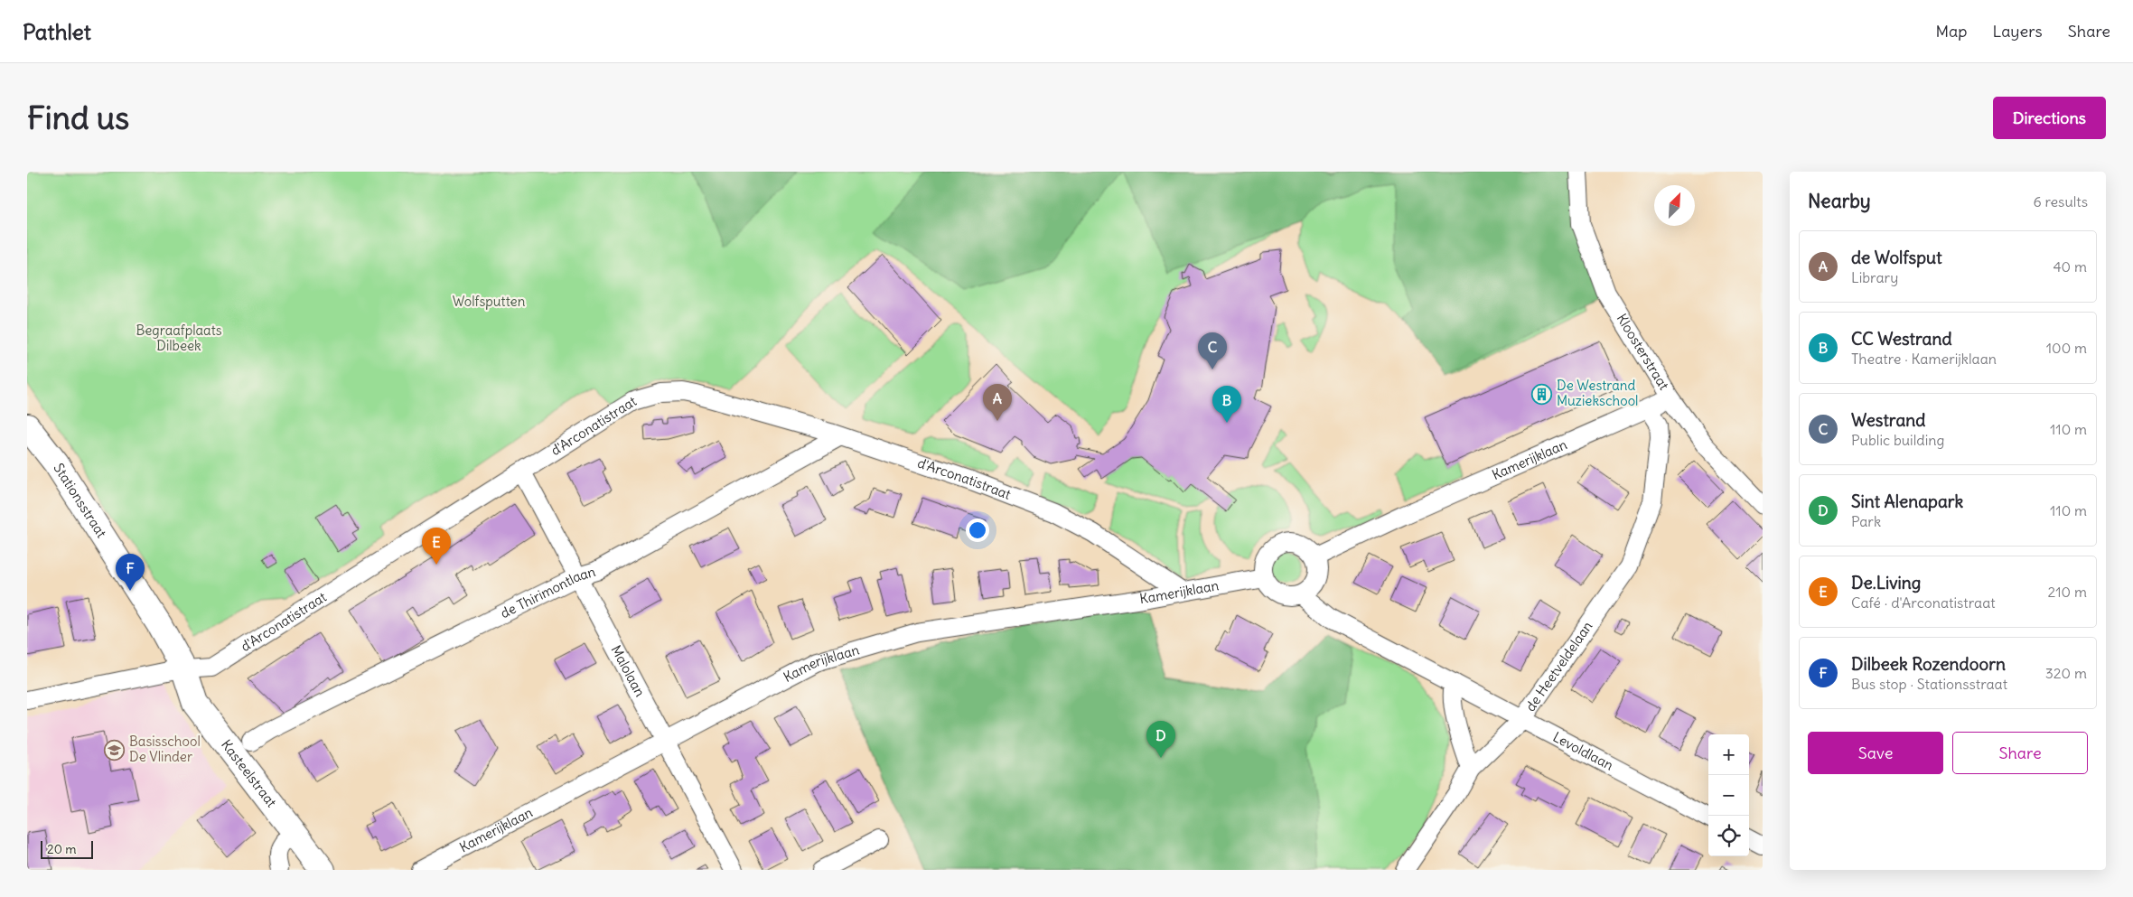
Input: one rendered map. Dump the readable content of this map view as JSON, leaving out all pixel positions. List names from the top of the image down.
{
  "streets": {
    "street": [
      "Kloosterstraat",
      "d'Arconatistraat",
      "Kamerijklaan",
      "Stationsstraat",
      "de Thirimontlaan",
      "de Heetveldelaan",
      "Malolaan",
      "Levoldlaan",
      "Kasteelstraat"
    ]
  },
  "crossings": [
    ["Kloosterstraat", "Kamerijklaan"],
    ["d'Arconatistraat", "Kamerijklaan"],
    ["d'Arconatistraat", "Stationsstraat"],
    ["d'Arconatistraat", "de Thirimontlaan"],
    ["d'Arconatistraat", "Malolaan"],
    ["d'Arconatistraat", "Kasteelstraat"],
    ["Kamerijklaan", "de Heetveldelaan"],
    ["Kamerijklaan", "Malolaan"],
    ["Kamerijklaan", "Levoldlaan"],
    ["Stationsstraat", "Kasteelstraat"],
    ["de Thirimontlaan", "Malolaan"],
    ["de Heetveldelaan", "Levoldlaan"]
  ],
  "parks": ["Wolfsputten", "Begraafplaats Dilbeek"],
  "places": {
    "building": ["De Westrand Muziekschool"],
    "school or university": ["Basisschool De Vlinder"]
  },
  "scale_bar": "20 m",
  "north": "top right",
  "page": {
    "header": "Pathlet",
    "nav": ["Map", "Layers", "Share"],
    "buttons": [
      "Directions",
      ["Save", "Share"]
    ],
    "title": "Find us",
    "heading": ["Nearby", "6 results"],
    "list": [
      {
        "mark": "A",
        "name": "de Wolfsput",
        "note": "Library",
        "value": "40 m"
      },
      {
        "mark": "B",
        "name": "CC Westrand",
        "note": "Theatre · Kamerijklaan",
        "value": "100 m"
      },
      {
        "mark": "C",
        "name": "Westrand",
        "note": "Public building",
        "value": "110 m"
      },
      {
        "mark": "D",
        "name": "Sint Alenapark",
        "note": "Park",
        "value": "110 m"
      },
      {
        "mark": "E",
        "name": "De.Living",
        "note": "Café · d'Arconatistraat",
        "value": "210 m"
      },
      {
        "mark": "F",
        "name": "Dilbeek Rozendoorn",
        "note": "Bus stop · Stationsstraat",
        "value": "320 m"
      }
    ],
    "pins": [
      "C",
      "A",
      "B",
      "E",
      "F",
      "D"
    ],
    "map_buttons": ["+", "−"],
    "scale": "20 m"
  }
}
